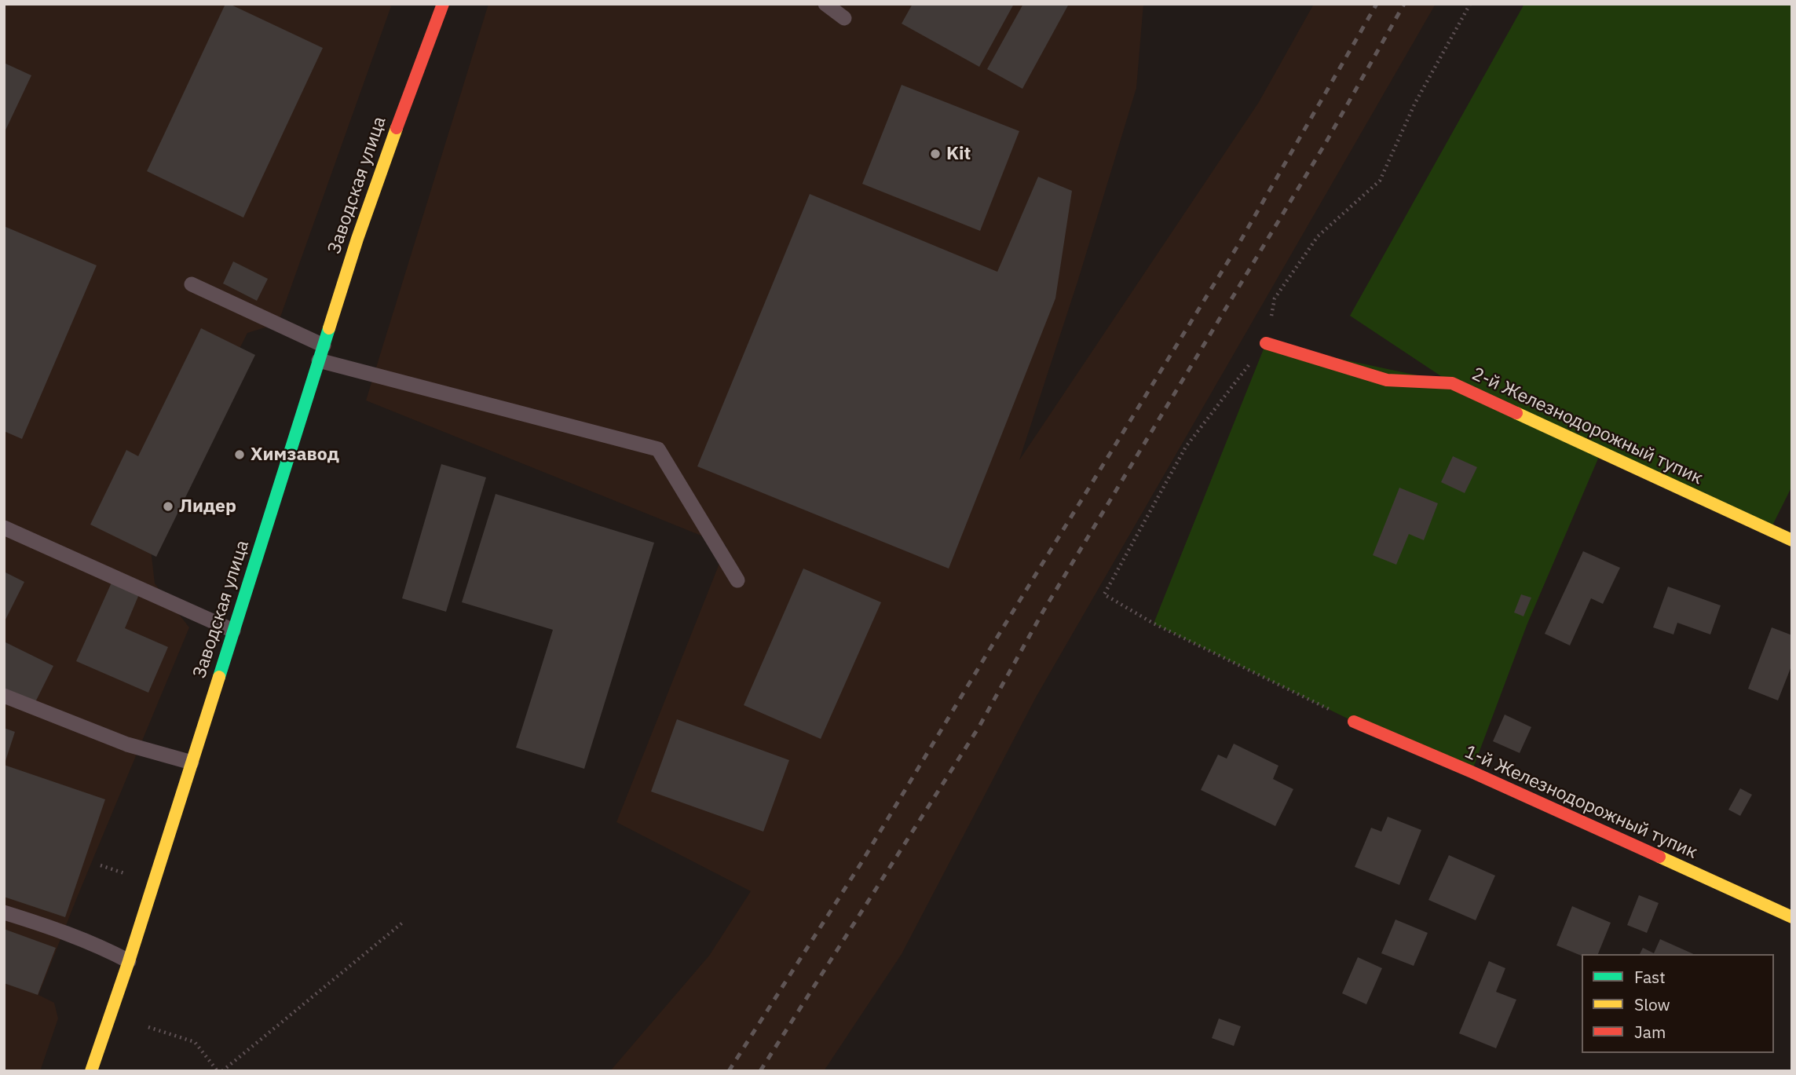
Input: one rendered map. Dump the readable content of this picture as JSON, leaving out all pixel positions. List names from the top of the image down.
{
  "streets": {
    "main road": ["Заводская улица", "2-й Железнодорожный тупик", "1-й Железнодорожный тупик"]
  },
  "places": ["Kit", "Химзавод", "Лидер"],
  "legend": ["Fast", "Slow", "Jam"]
}
